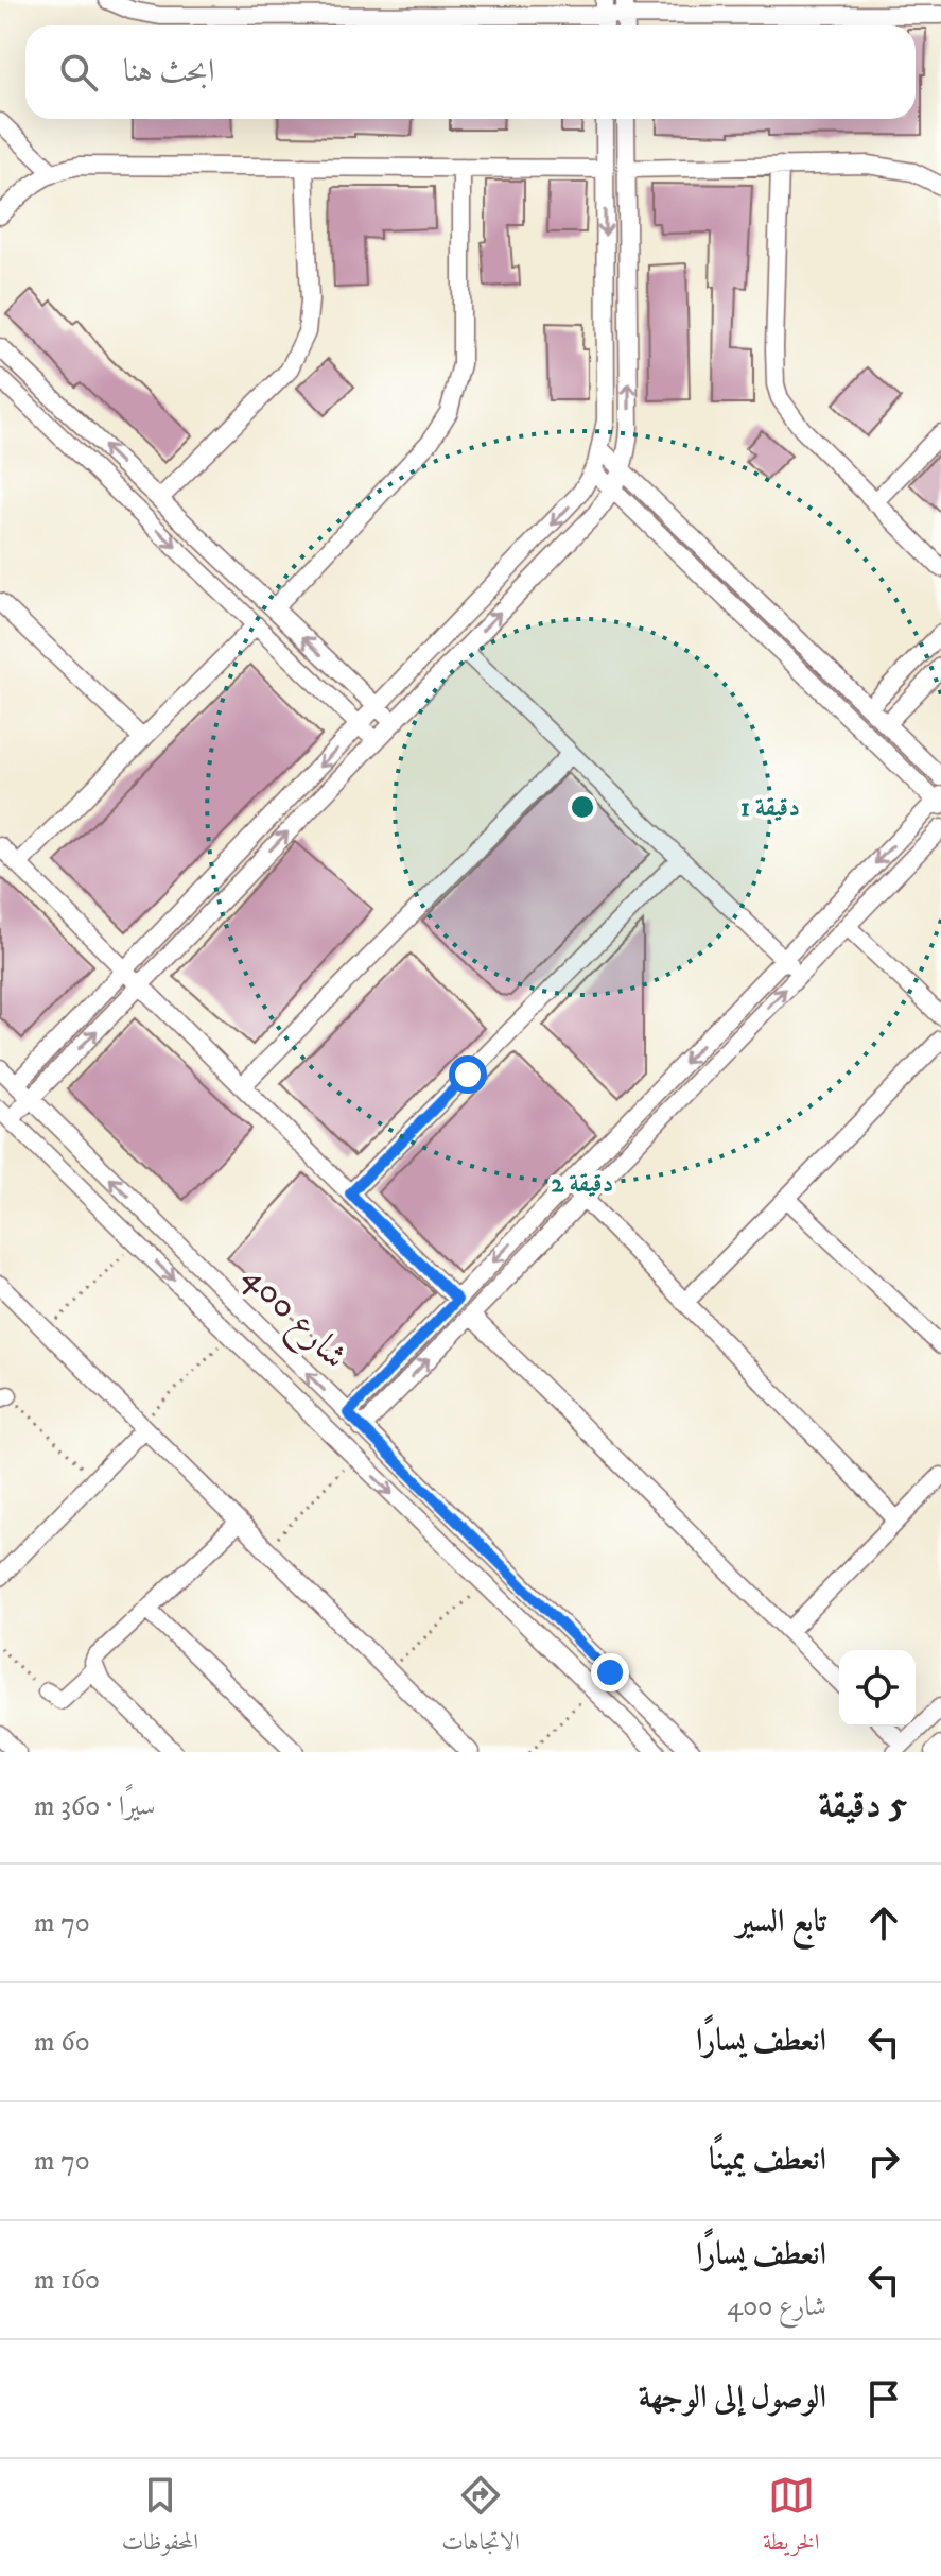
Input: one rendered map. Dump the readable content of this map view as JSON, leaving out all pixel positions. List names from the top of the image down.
{
  "streets": {
    "street": ["شارع 400"]
  },
  "page": {
    "search": "ابحث هنا",
    "heading": ["5 دقيقة", "سيرًا · 360 m"],
    "list": [
      ["تابع السير", "70 m"],
      ["انعطف يسارًا", "60 m"],
      ["انعطف يمينًا", "70 m"],
      ["انعطف يسارًا", "شارع 400", "160 m"],
      "الوصول إلى الوجهة"
    ],
    "nav": ["الخريطة", "الاتجاهات", "المحفوظات"]
  },
  "rings": ["1 دقيقة", "2 دقيقة"]
}
